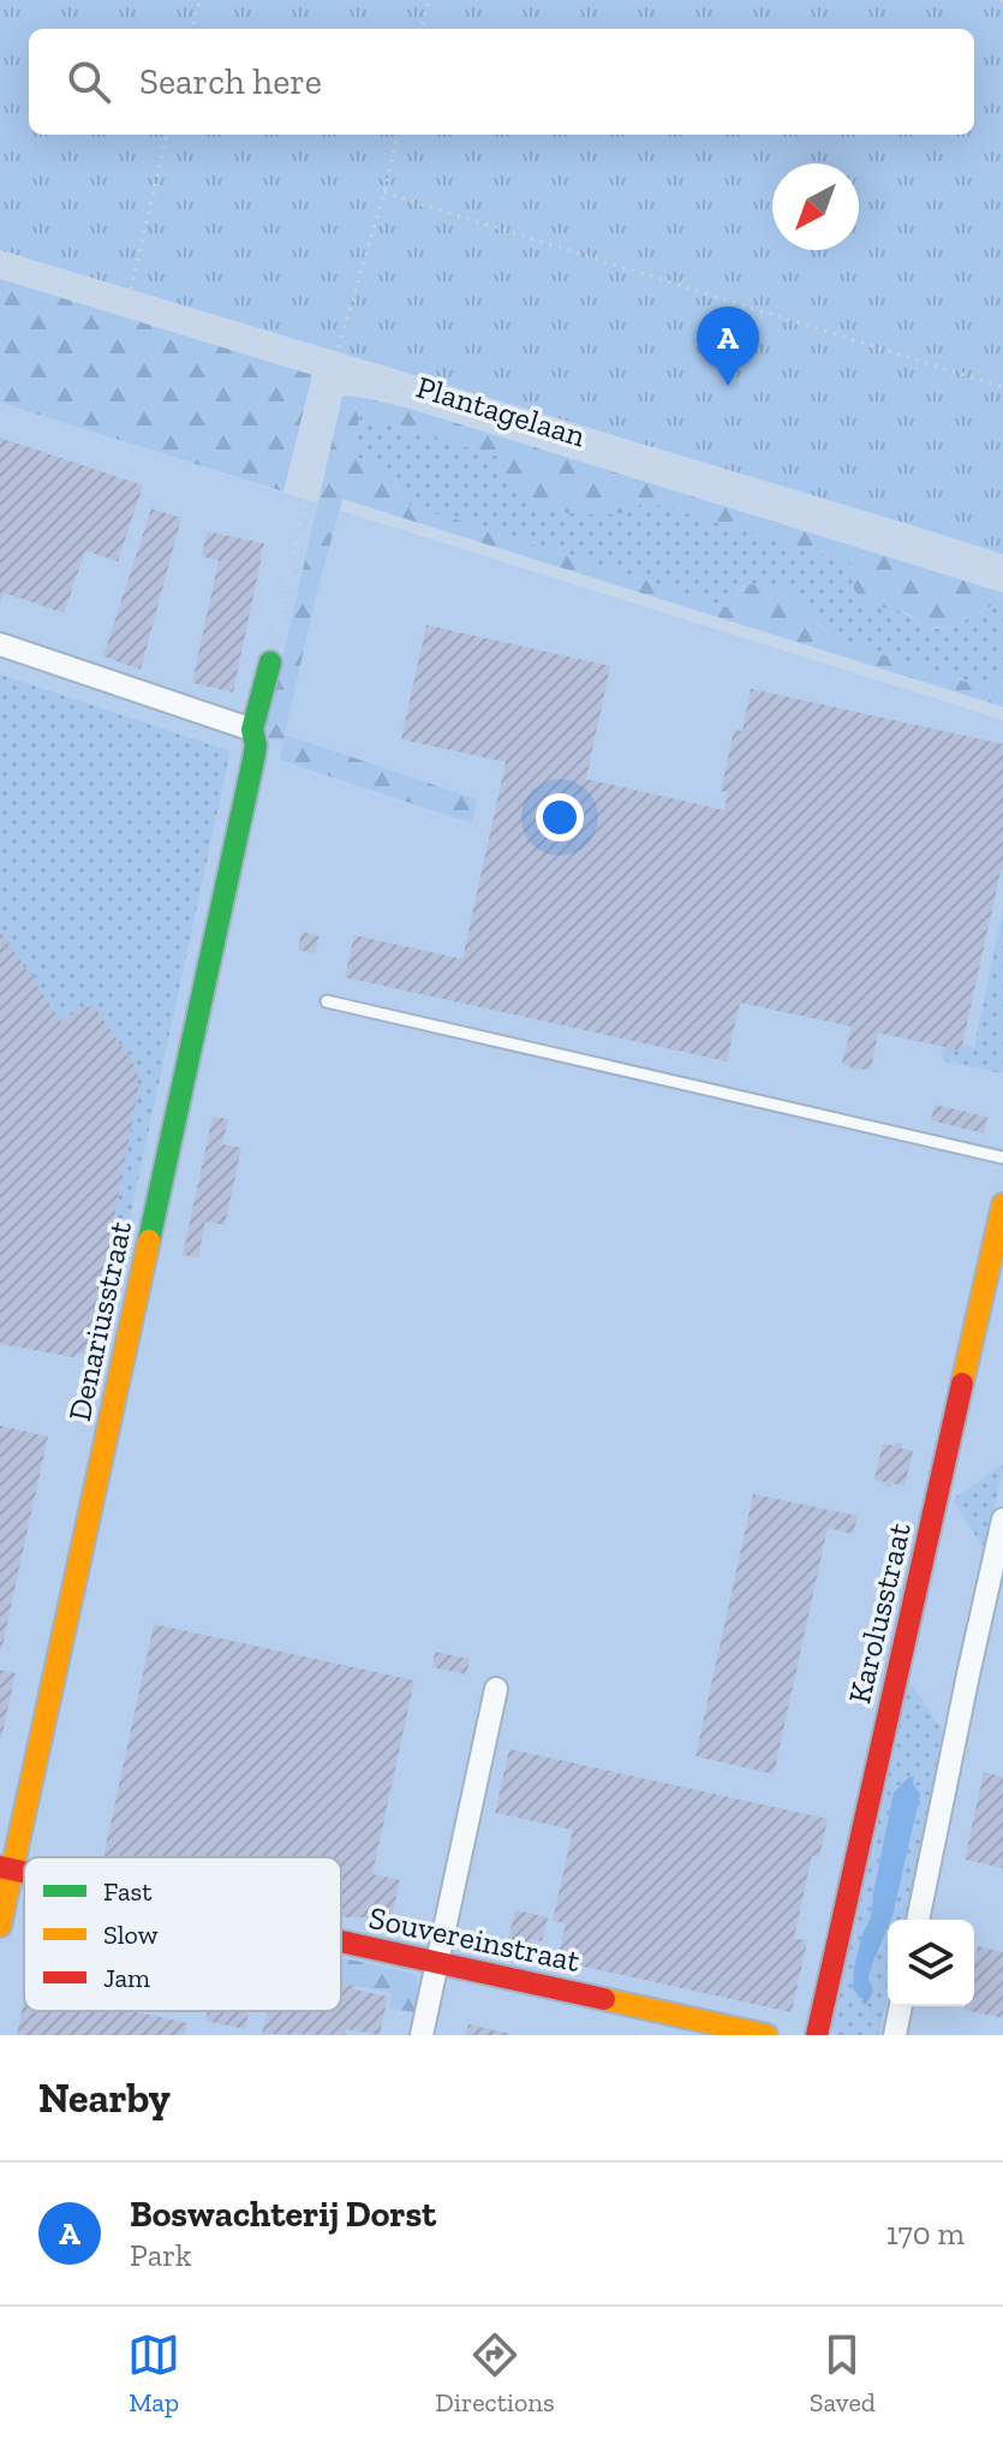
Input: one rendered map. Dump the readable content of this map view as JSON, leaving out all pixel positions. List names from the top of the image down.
{
  "streets": {
    "street": ["Denariusstraat", "Karolusstraat", "Souvereinstraat"],
    "path": ["Plantagelaan"]
  },
  "legend": ["Fast", "Slow", "Jam"],
  "north": "bottom left",
  "page": {
    "search": "Search here",
    "pins": "A",
    "heading": "Nearby",
    "list": [
      {
        "mark": "A",
        "name": "Boswachterij Dorst",
        "note": "Park",
        "value": "170 m"
      }
    ],
    "nav": ["Map", "Directions", "Saved"]
  }
}
